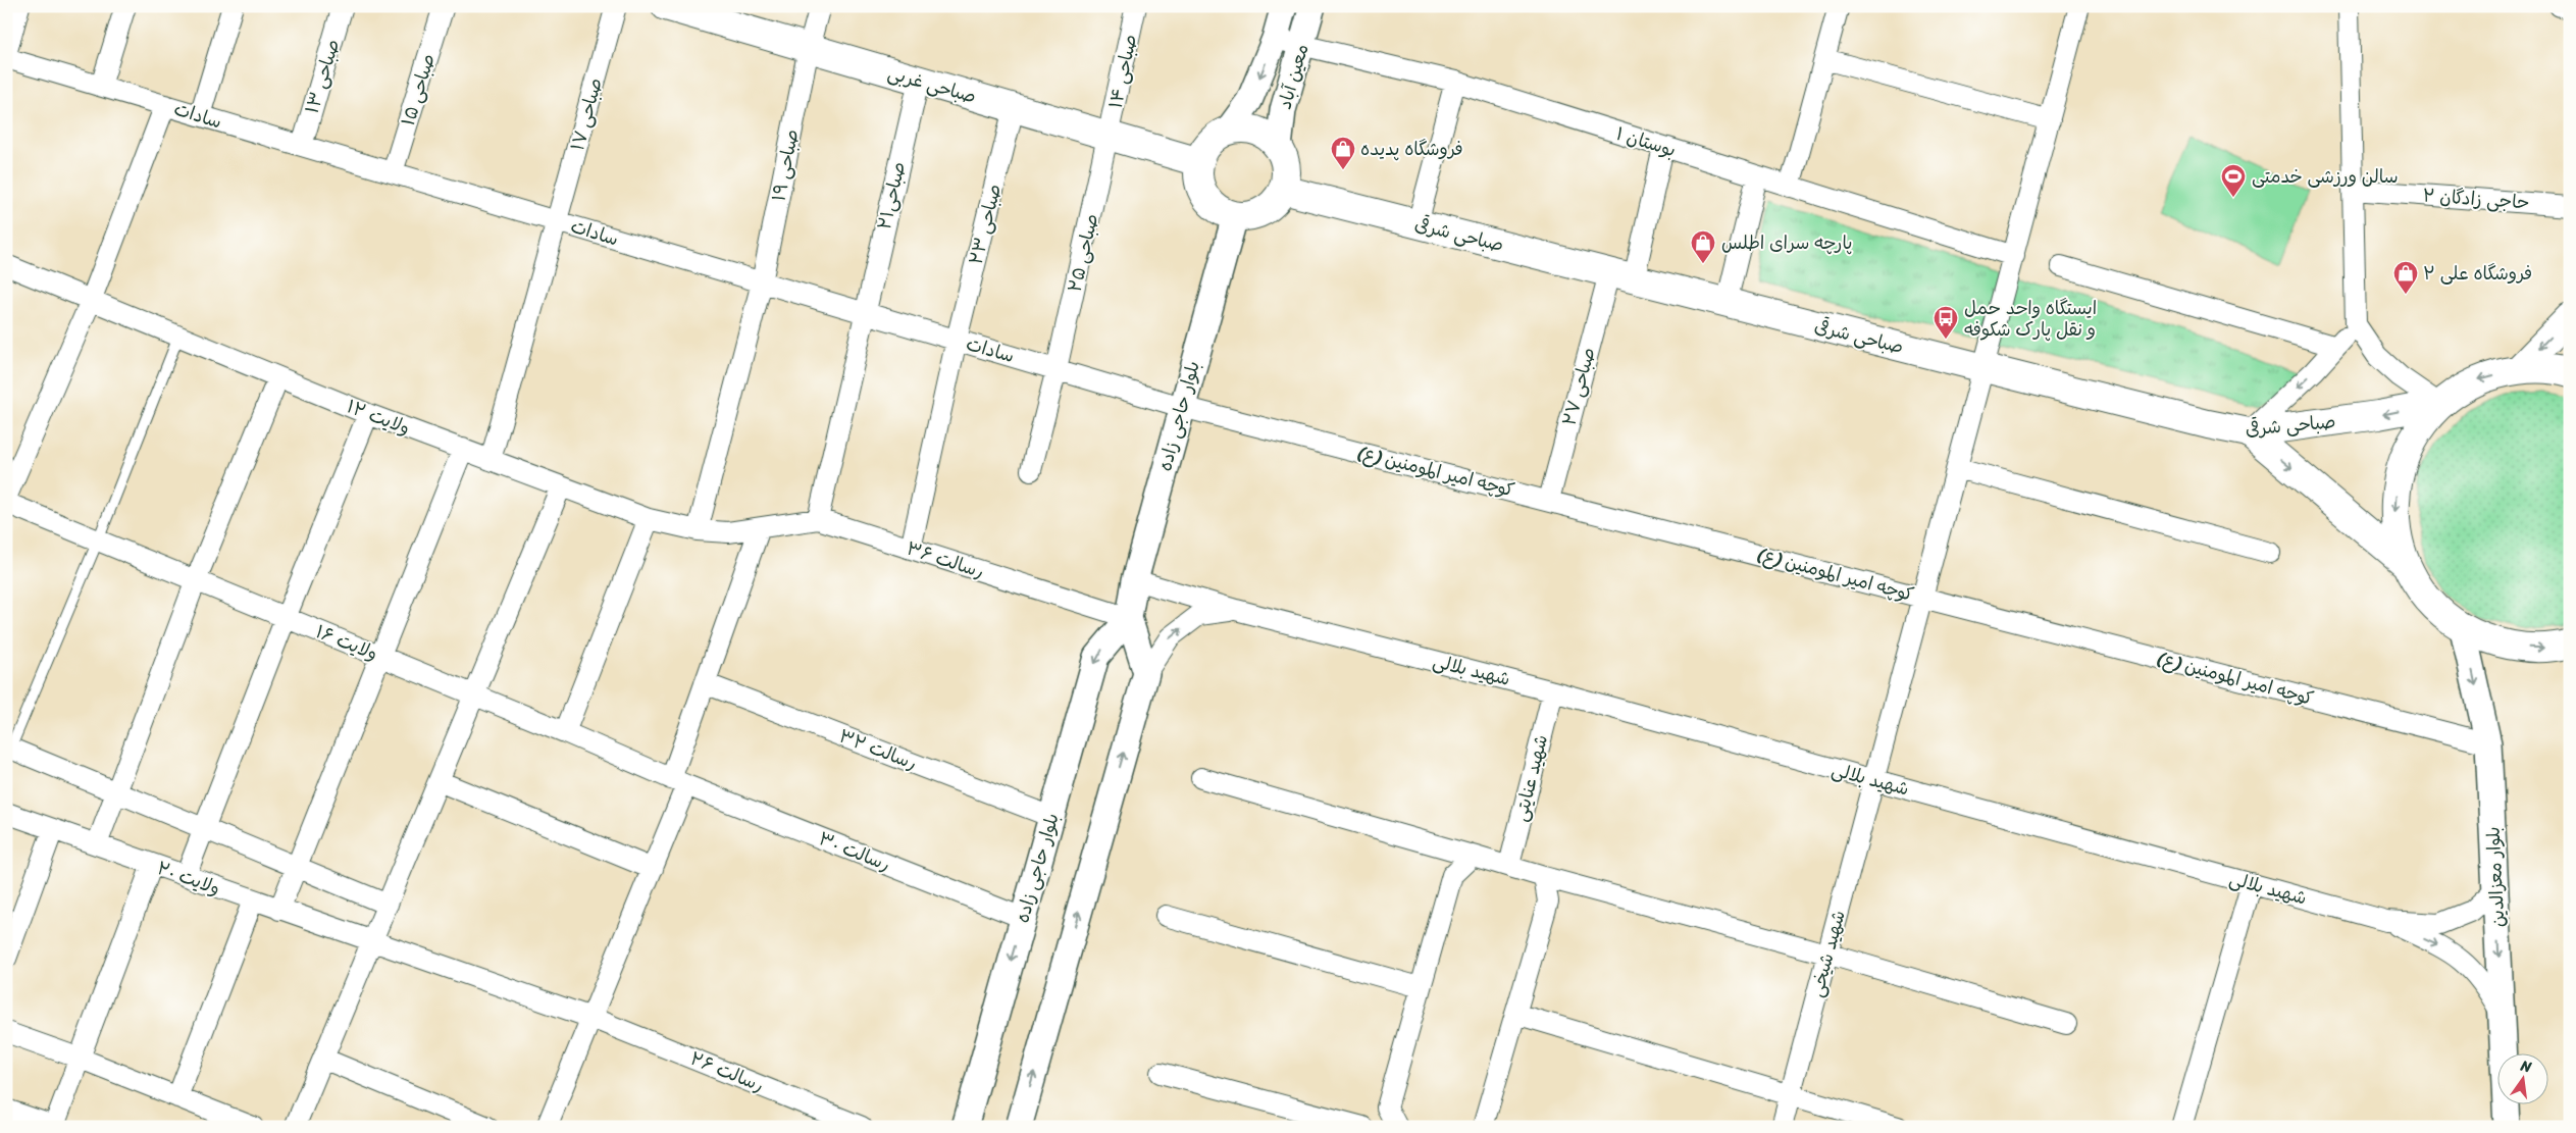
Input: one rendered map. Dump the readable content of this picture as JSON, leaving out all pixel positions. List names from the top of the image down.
{
  "streets": {
    "main road": ["صباحی غربی", "صباحی شرقی"],
    "street": [
      "صباحی ۱۴",
      "صباحی ۱۳",
      "معین آباد",
      "صباحی ۱۵",
      "صباحی ۱۷",
      "سادات",
      "بوستان ۱",
      "صباحی ۱۹",
      "صباحی۲۱",
      "حاجی زادگان ۲",
      "صباحی ۲۳",
      "صباحی ۲۵",
      "صباحی ۲۷",
      "بلوار حاجی زاده",
      "ولایت ۱۲",
      "کوچه امیر المومنین (ع)",
      "رسالت ۳۶",
      "ولایت ۱۶",
      "شهید بلالی",
      "رسالت ۳۲",
      "شهید عنایتی",
      "رسالت ۳۰",
      "بلوار معزالدین",
      "ولایت ۲۰",
      "شهید شیخی",
      "رسالت ۲۶"
    ]
  },
  "crossings": [
    ["صباحی ۱۴", "صباحی غربی"],
    ["صباحی ۱۴", "صباحی ۲۵"],
    ["صباحی ۱۳", "سادات"],
    ["معین آباد", "صباحی غربی"],
    ["معین آباد", "بوستان ۱"],
    ["معین آباد", "صباحی شرقی"],
    ["معین آباد", "بلوار حاجی زاده"],
    ["صباحی غربی", "صباحی ۱۹"],
    ["صباحی غربی", "صباحی۲۱"],
    ["صباحی غربی", "صباحی ۲۳"],
    ["صباحی غربی", "صباحی شرقی"],
    ["صباحی غربی", "صباحی ۲۵"],
    ["صباحی غربی", "بلوار حاجی زاده"],
    ["صباحی ۱۵", "سادات"],
    ["صباحی ۱۷", "سادات"],
    ["صباحی ۱۷", "ولایت ۱۲"],
    ["سادات", "صباحی ۱۹"],
    ["سادات", "صباحی۲۱"],
    ["سادات", "صباحی ۲۳"],
    ["سادات", "صباحی ۲۵"],
    ["سادات", "بلوار حاجی زاده"],
    ["سادات", "کوچه امیر المومنین (ع)"],
    ["بوستان ۱", "صباحی ۲۷"],
    ["بوستان ۱", "شهید شیخی"],
    ["صباحی ۱۹", "ولایت ۱۲"],
    ["صباحی۲۱", "رسالت ۳۶"],
    ["صباحی ۲۳", "رسالت ۳۶"],
    ["صباحی شرقی", "صباحی ۲۷"],
    ["صباحی شرقی", "بلوار حاجی زاده"],
    ["صباحی شرقی", "شهید شیخی"],
    ["صباحی ۲۷", "کوچه امیر المومنین (ع)"],
    ["بلوار حاجی زاده", "کوچه امیر المومنین (ع)"],
    ["بلوار حاجی زاده", "رسالت ۳۶"],
    ["بلوار حاجی زاده", "شهید بلالی"],
    ["بلوار حاجی زاده", "رسالت ۳۲"],
    ["بلوار حاجی زاده", "رسالت ۳۰"],
    ["ولایت ۱۲", "رسالت ۳۶"],
    ["کوچه امیر المومنین (ع)", "بلوار معزالدین"],
    ["کوچه امیر المومنین (ع)", "شهید شیخی"],
    ["ولایت ۱۶", "رسالت ۳۰"],
    ["شهید بلالی", "شهید عنایتی"],
    ["شهید بلالی", "بلوار معزالدین"],
    ["شهید بلالی", "شهید شیخی"],
    ["ولایت ۲۰", "رسالت ۲۶"]
  ],
  "one_way": ["بلوار معزالدین"],
  "places": {
    "shop": ["فروشگاه پدیده", "پارچه سرای اطلس", "فروشگاه علی ۲"],
    "sports": ["سالن ورزشی خدمتی"],
    "bus stop": ["ایستگاه واحد حمل و نقل پارک شکوفه"]
  },
  "north": "top"
}
